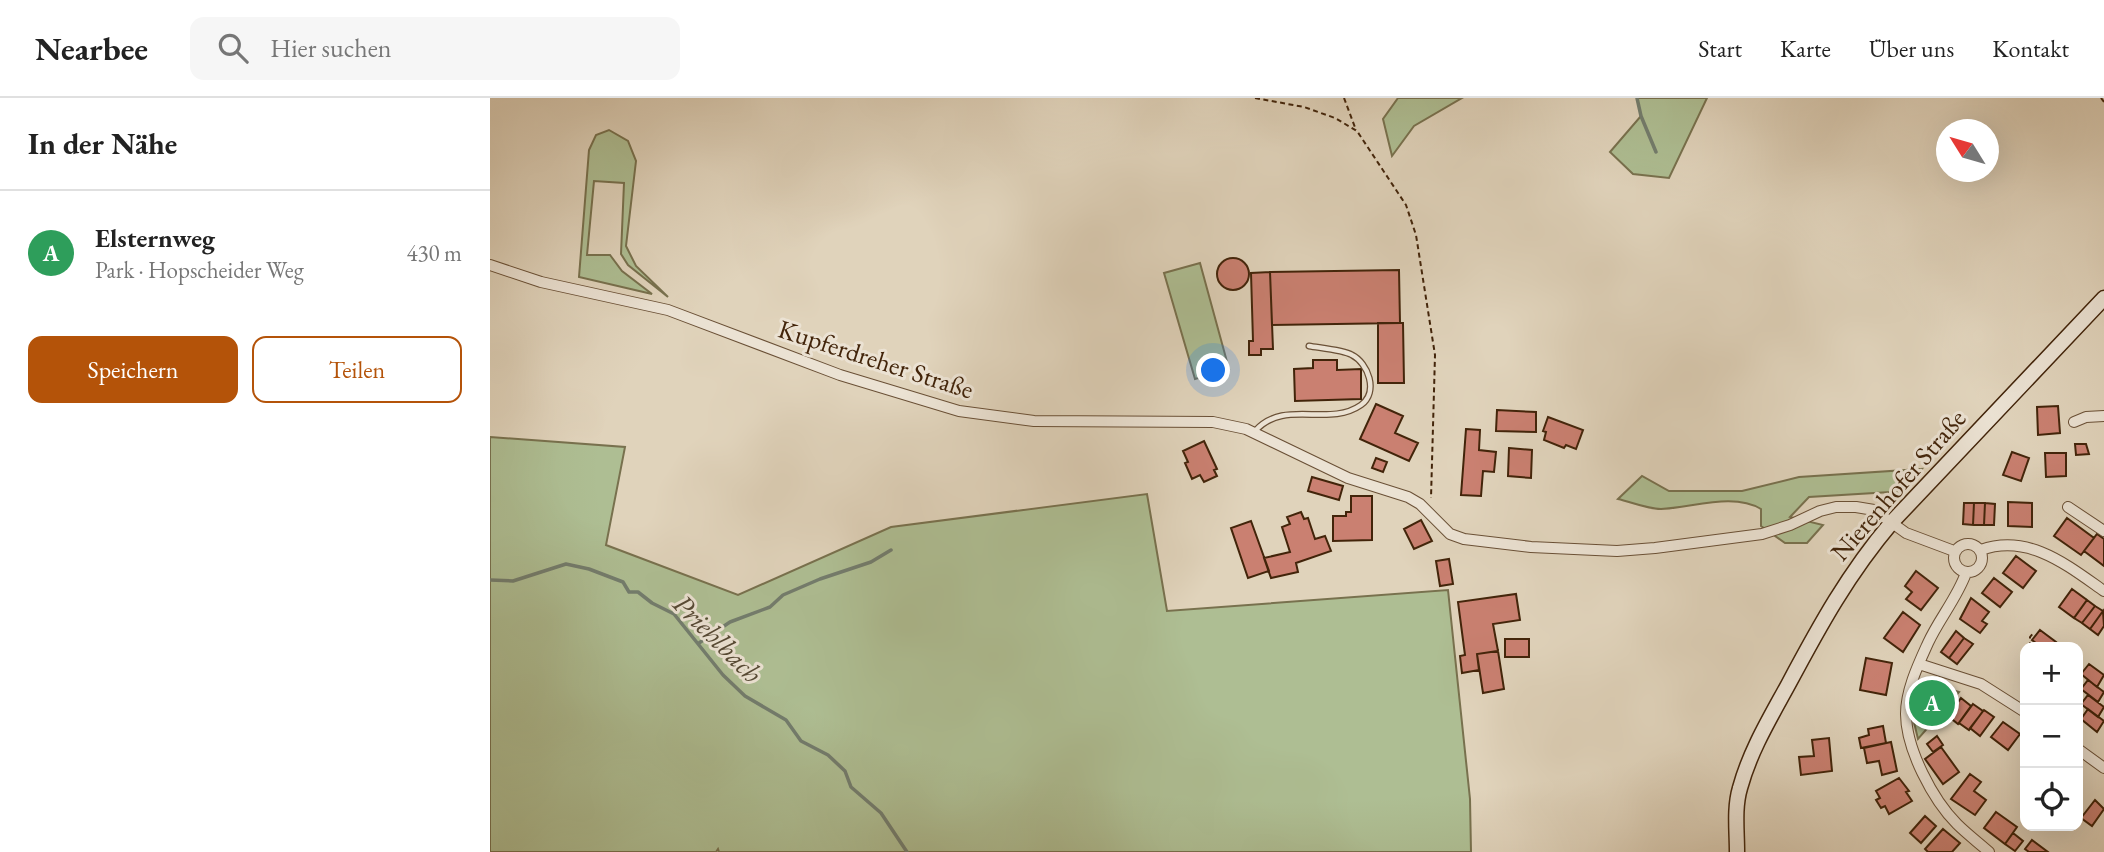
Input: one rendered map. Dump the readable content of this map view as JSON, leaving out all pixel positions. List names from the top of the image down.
{
  "streets": {
    "street": ["Kupferdreher Straße", "Nierenhofer Straße"]
  },
  "crossings": [
    ["Kupferdreher Straße", "Nierenhofer Straße"]
  ],
  "water": ["Priehlbach"],
  "north": "top left",
  "page": {
    "header": "Nearbee",
    "search": "Hier suchen",
    "nav": [
      "Start",
      "Karte",
      "Über uns",
      "Kontakt"
    ],
    "heading": "In der Nähe",
    "list": [
      {
        "mark": "A",
        "name": "Elsternweg",
        "note": "Park · Hopscheider Weg",
        "value": "430 m"
      }
    ],
    "buttons": ["Speichern", "Teilen"],
    "map_buttons": ["+", "−"],
    "pins": "A"
  }
}
